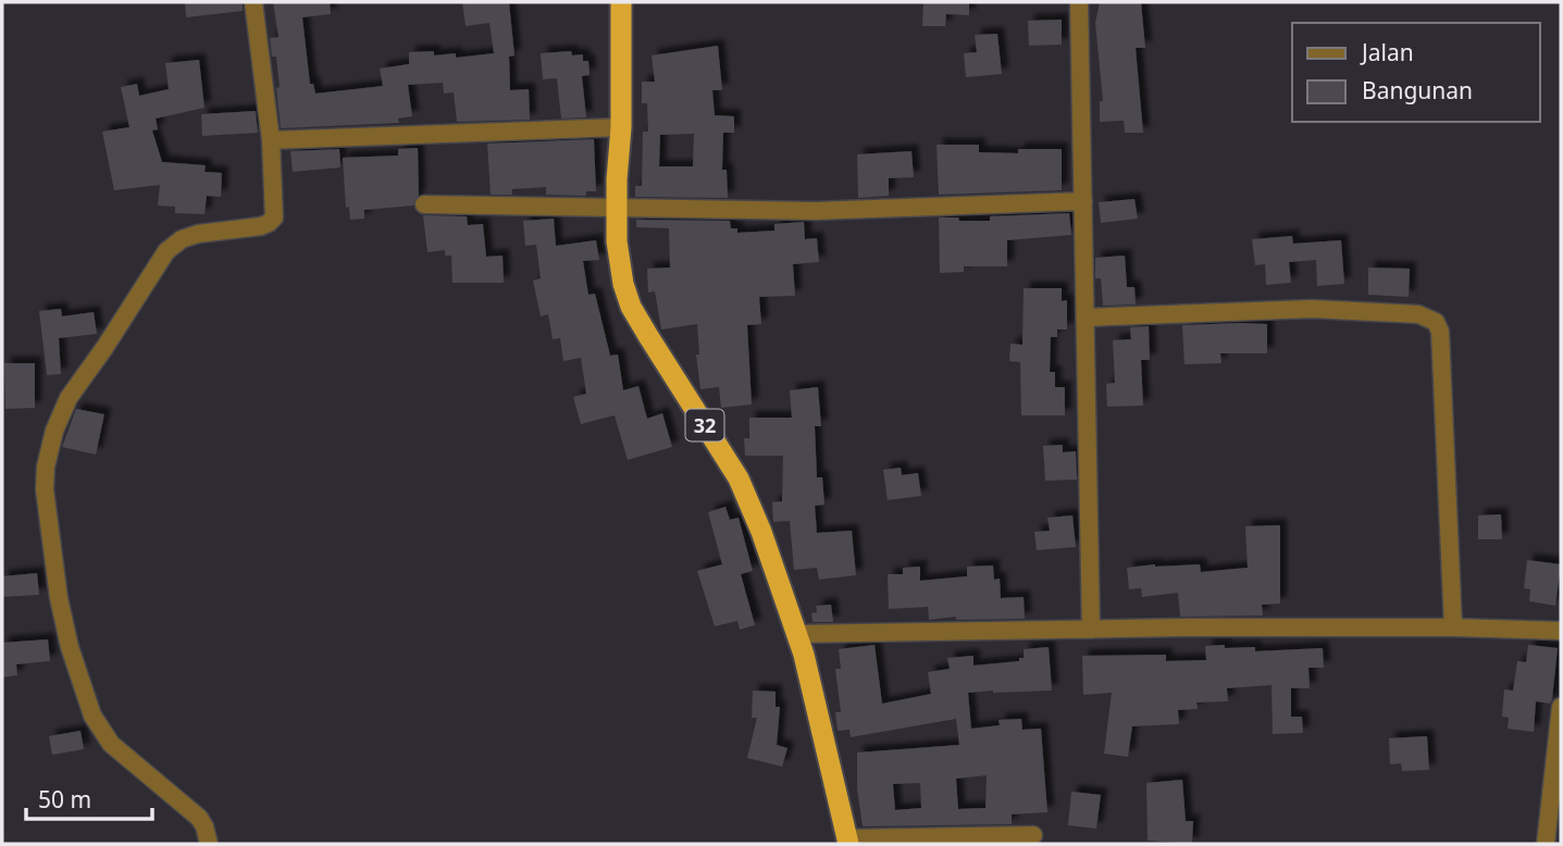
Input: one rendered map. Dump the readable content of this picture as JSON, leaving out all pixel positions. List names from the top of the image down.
{
  "streets": {
    "highway": ["32"]
  },
  "legend": ["Jalan", "Bangunan"],
  "scale_bar": "50 m"
}
